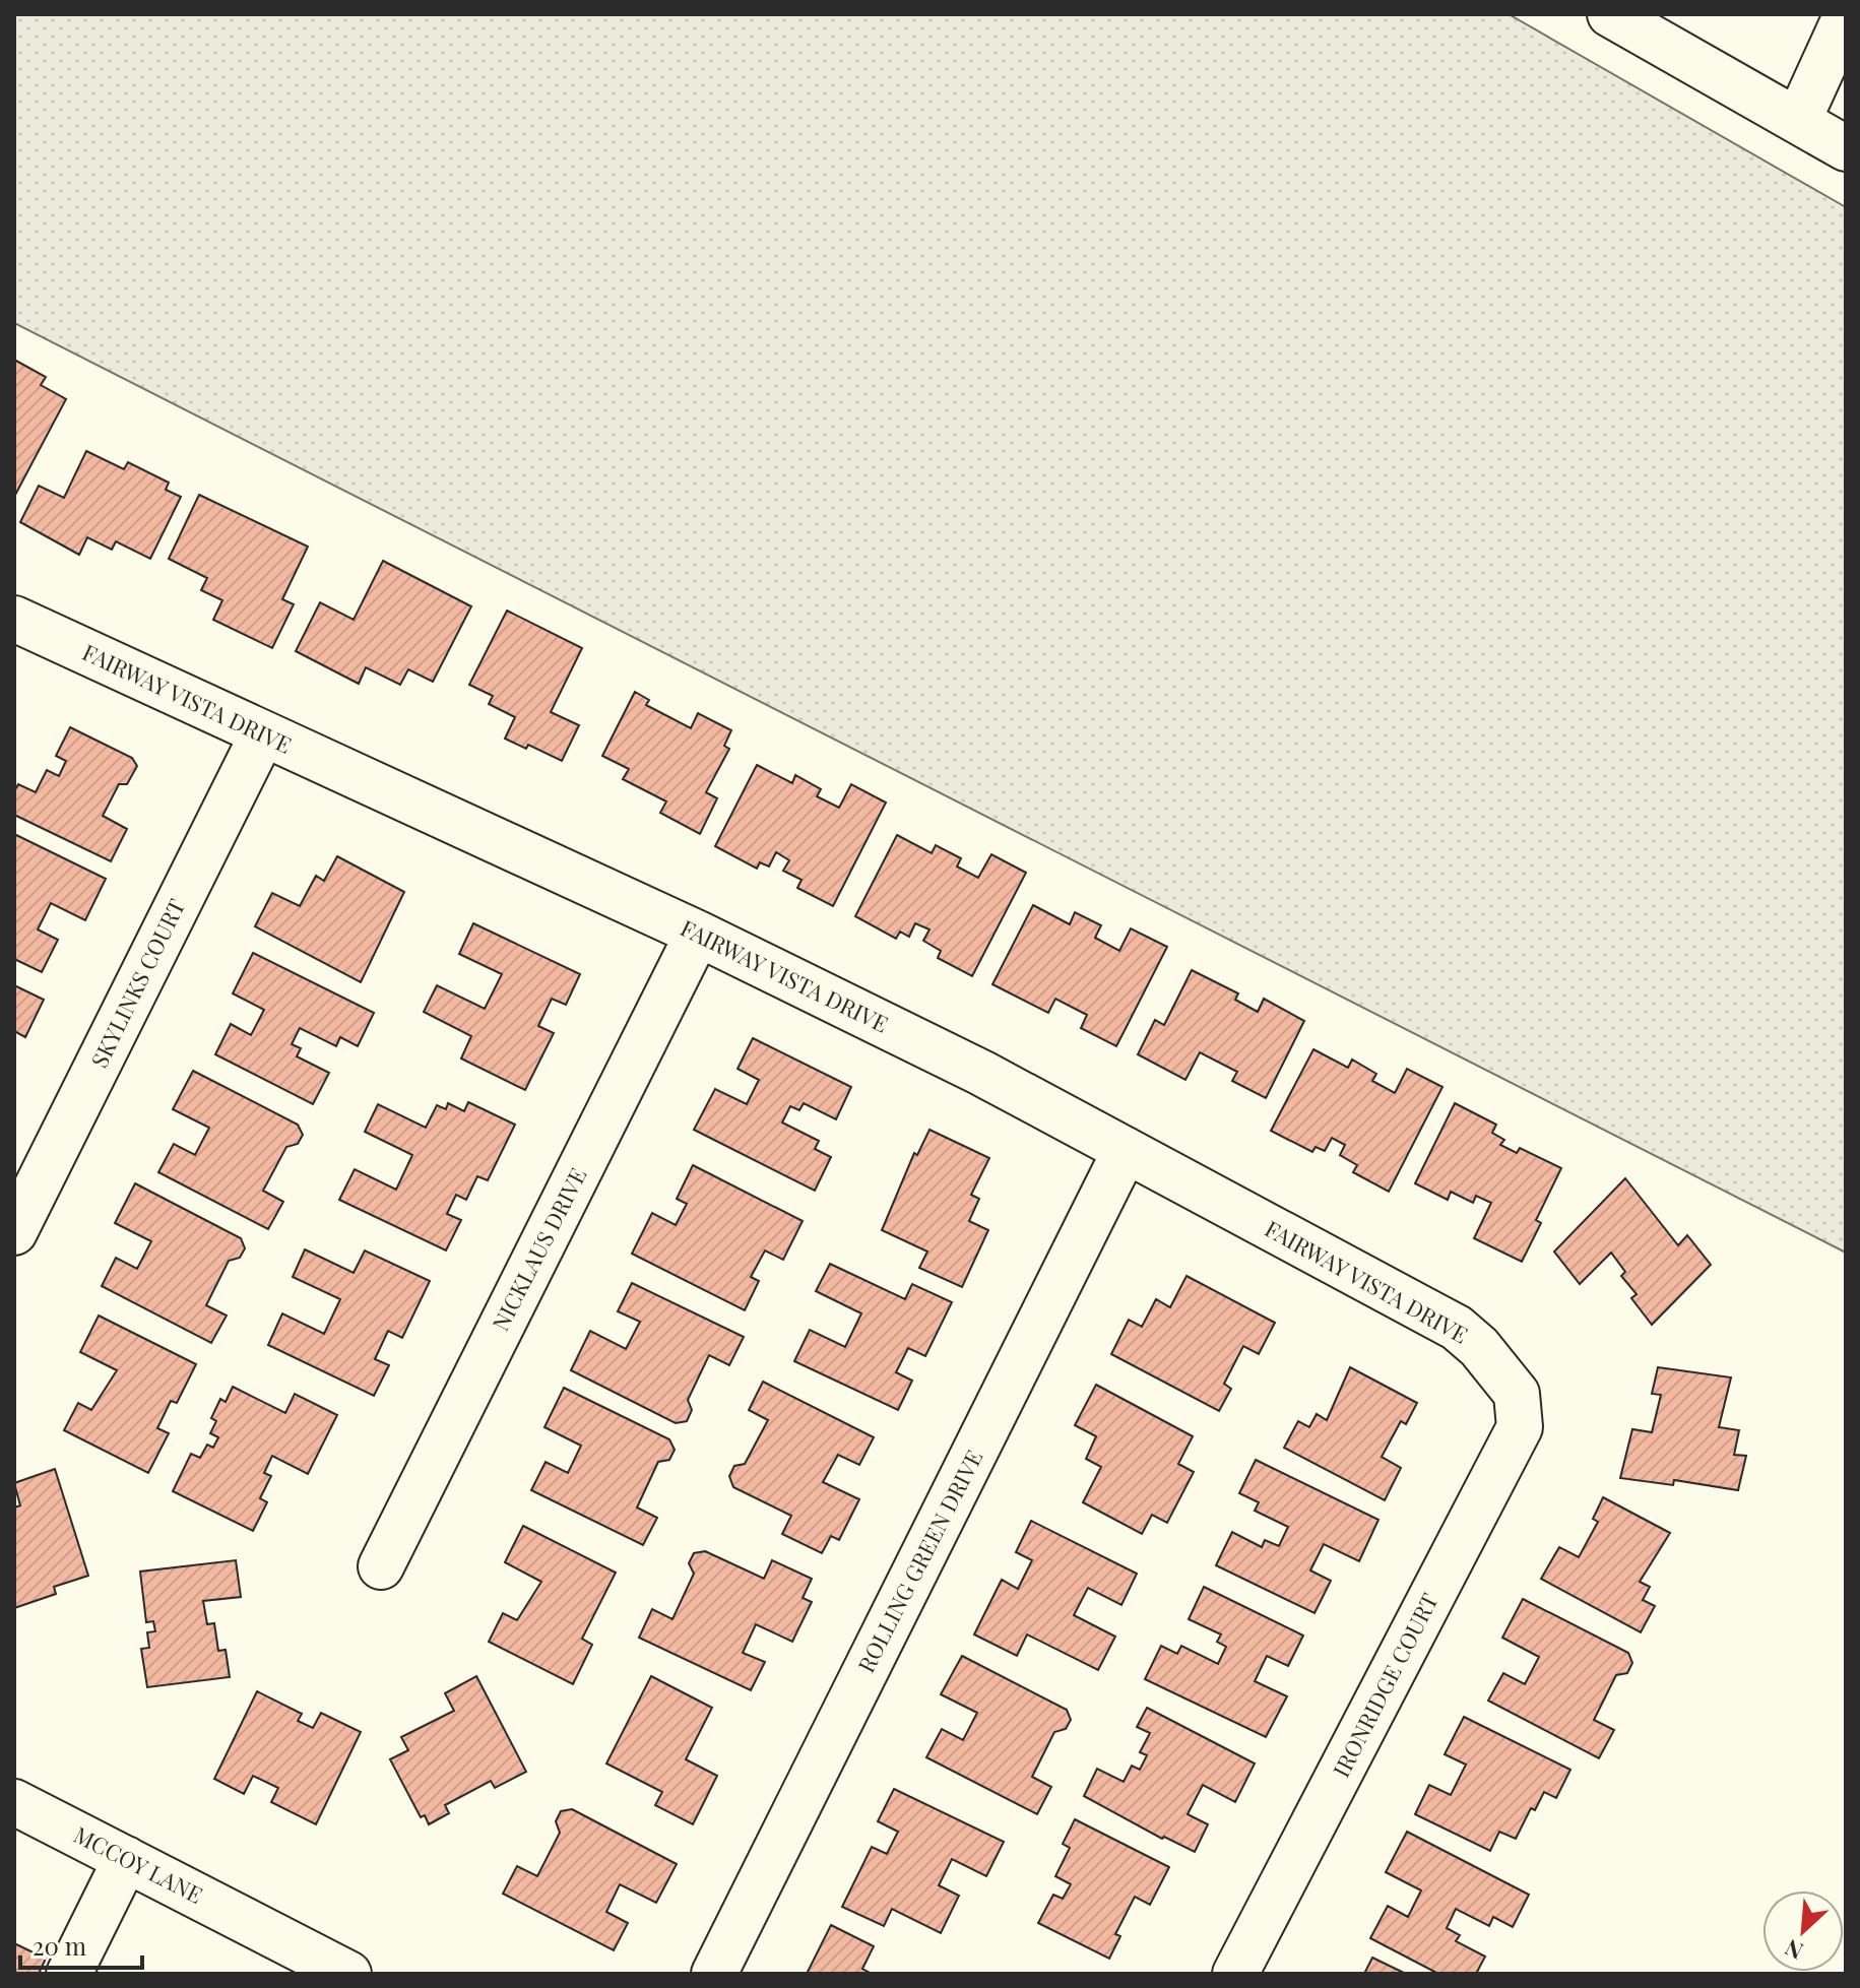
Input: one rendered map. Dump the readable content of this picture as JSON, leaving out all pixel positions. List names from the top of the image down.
{
  "streets": {
    "street": [
      "FAIRWAY VISTA DRIVE",
      "SKYLINKS COURT",
      "NICKLAUS DRIVE",
      "ROLLING GREEN DRIVE",
      "IRONRIDGE COURT",
      "MCCOY LANE"
    ]
  },
  "crossings": [
    ["FAIRWAY VISTA DRIVE", "SKYLINKS COURT"],
    ["FAIRWAY VISTA DRIVE", "NICKLAUS DRIVE"],
    ["FAIRWAY VISTA DRIVE", "ROLLING GREEN DRIVE"],
    ["FAIRWAY VISTA DRIVE", "IRONRIDGE COURT"]
  ],
  "scale_bar": "20 m",
  "north": "bottom left"
}
